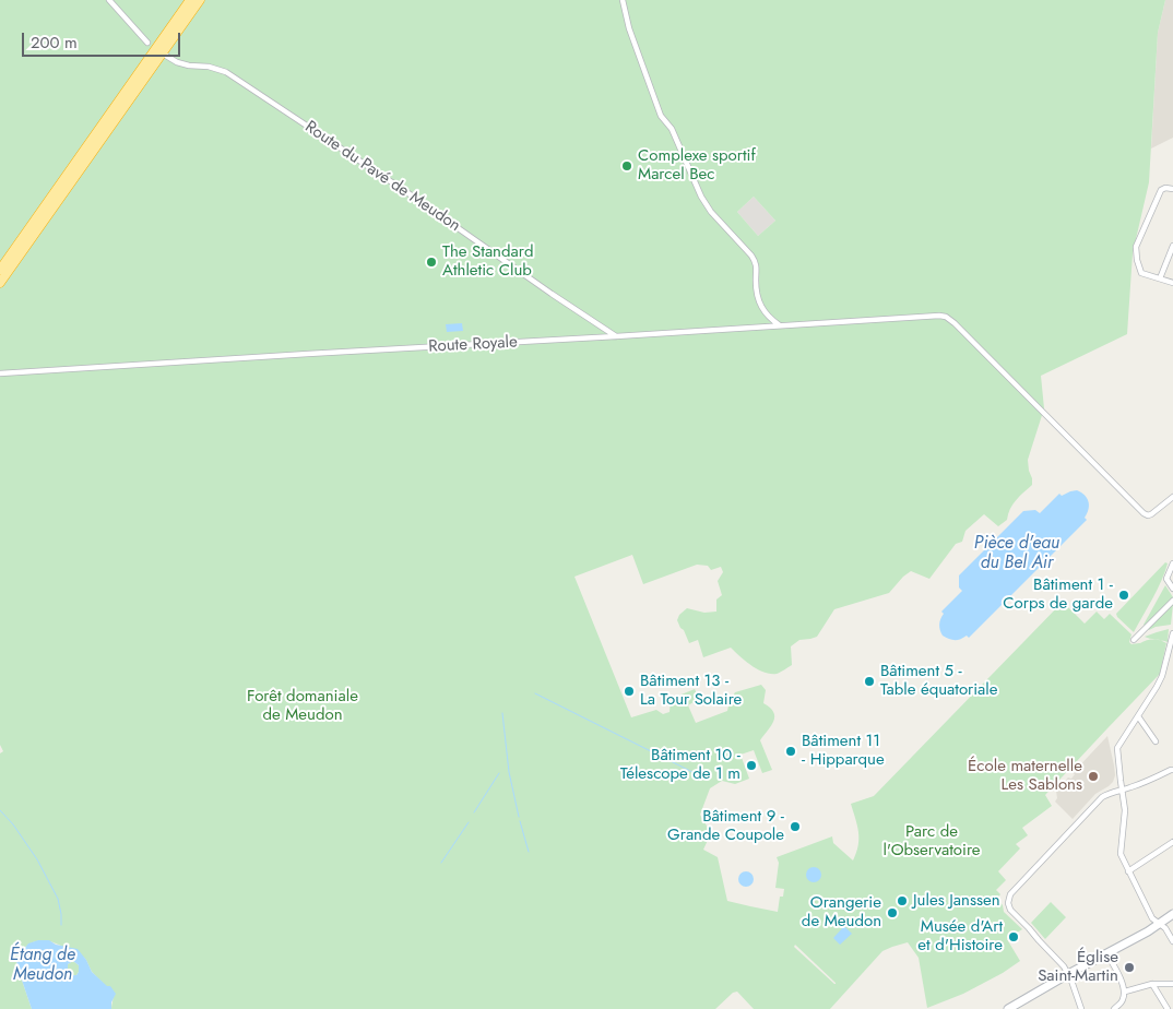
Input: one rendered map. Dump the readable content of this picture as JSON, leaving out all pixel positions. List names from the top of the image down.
{
  "streets": {
    "street": ["Route du Pavé de Meudon", "Route Royale"]
  },
  "crossings": [
    ["Route du Pavé de Meudon", "Route Royale"]
  ],
  "water": ["Pièce d'eau du Bel Air", "Étang de Meudon"],
  "parks": ["Forêt domaniale de Meudon", "Parc de l'Observatoire"],
  "places": [
    "Complexe sportif Marcel Bec",
    "The Standard Athletic Club",
    "Bâtiment 1 - Corps de garde",
    "Bâtiment 5 - Table équatoriale",
    "Bâtiment 13 - La Tour Solaire",
    "Bâtiment 11 - Hipparque",
    "Bâtiment 10 - Télescope de 1 m",
    "École maternelle Les Sablons",
    "Bâtiment 9 - Grande Coupole",
    "Jules Janssen",
    "Orangerie de Meudon",
    "Musée d'Art et d'Histoire",
    "Église Saint-Martin"
  ],
  "scale_bar": "200 m"
}
